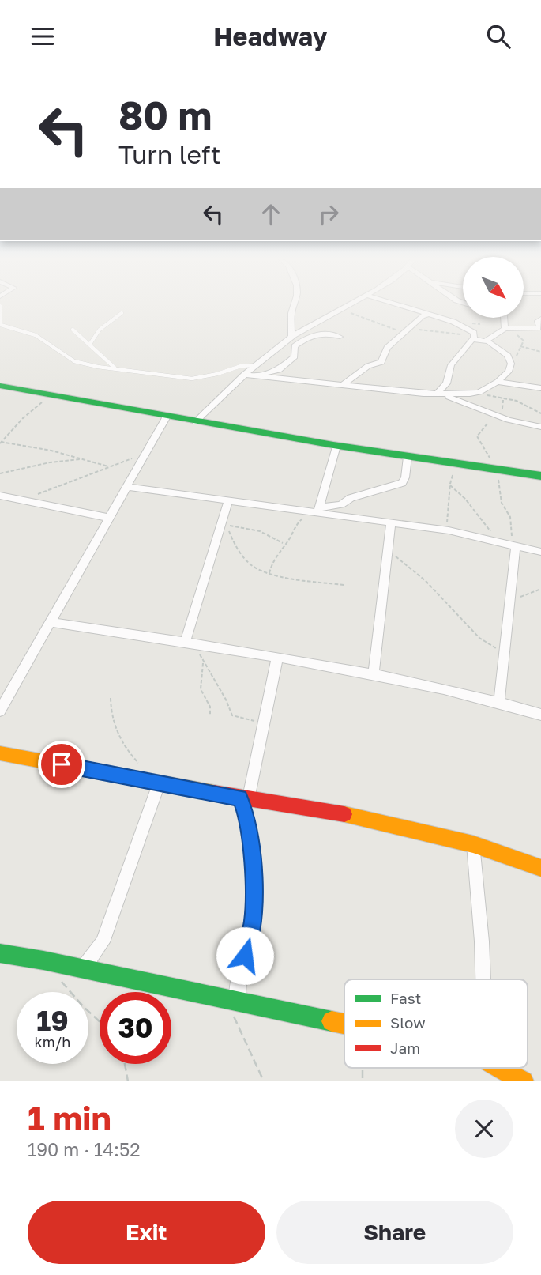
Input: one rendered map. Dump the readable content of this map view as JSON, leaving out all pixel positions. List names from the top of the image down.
{
  "legend": ["Fast", "Slow", "Jam"],
  "north": "bottom right",
  "page": {
    "header": "Headway",
    "turn": ["80 m", "Turn left"],
    "speed": "19 km/h",
    "limit": "30",
    "heading": ["1 min", "190 m · 14:52"],
    "buttons": ["Exit", "Share"]
  }
}
